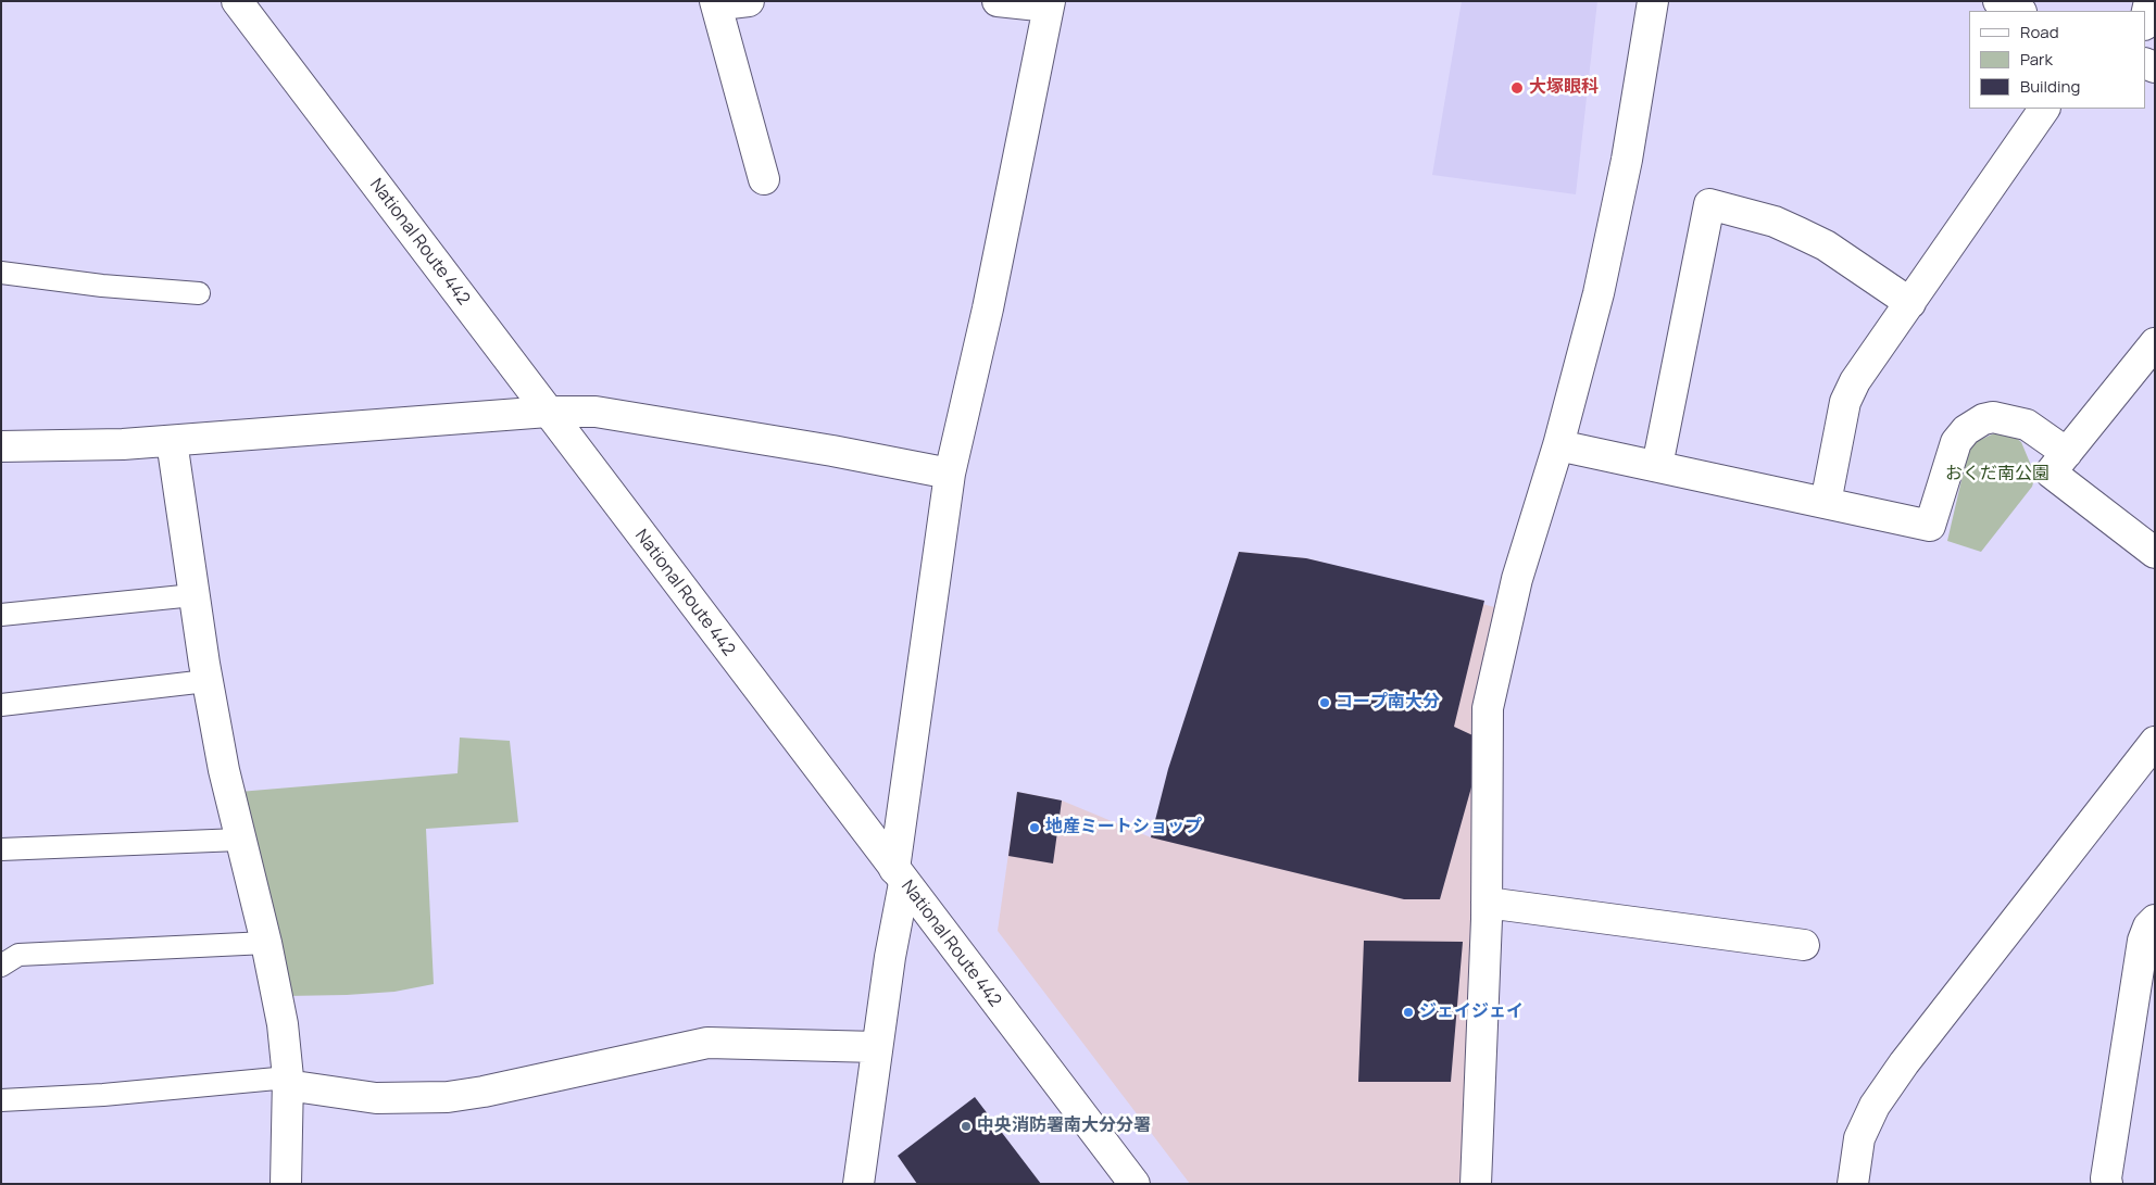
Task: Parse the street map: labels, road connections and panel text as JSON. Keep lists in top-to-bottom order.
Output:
{
  "streets": {
    "main road": ["National Route 442"]
  },
  "parks": ["おくだ南公園"],
  "places": [
    "大塚眼科",
    "コープ南大分",
    "地産ミートショップ",
    "ジェイジェイ",
    "中央消防署南大分分署"
  ],
  "legend": ["Road", "Park", "Building"]
}
